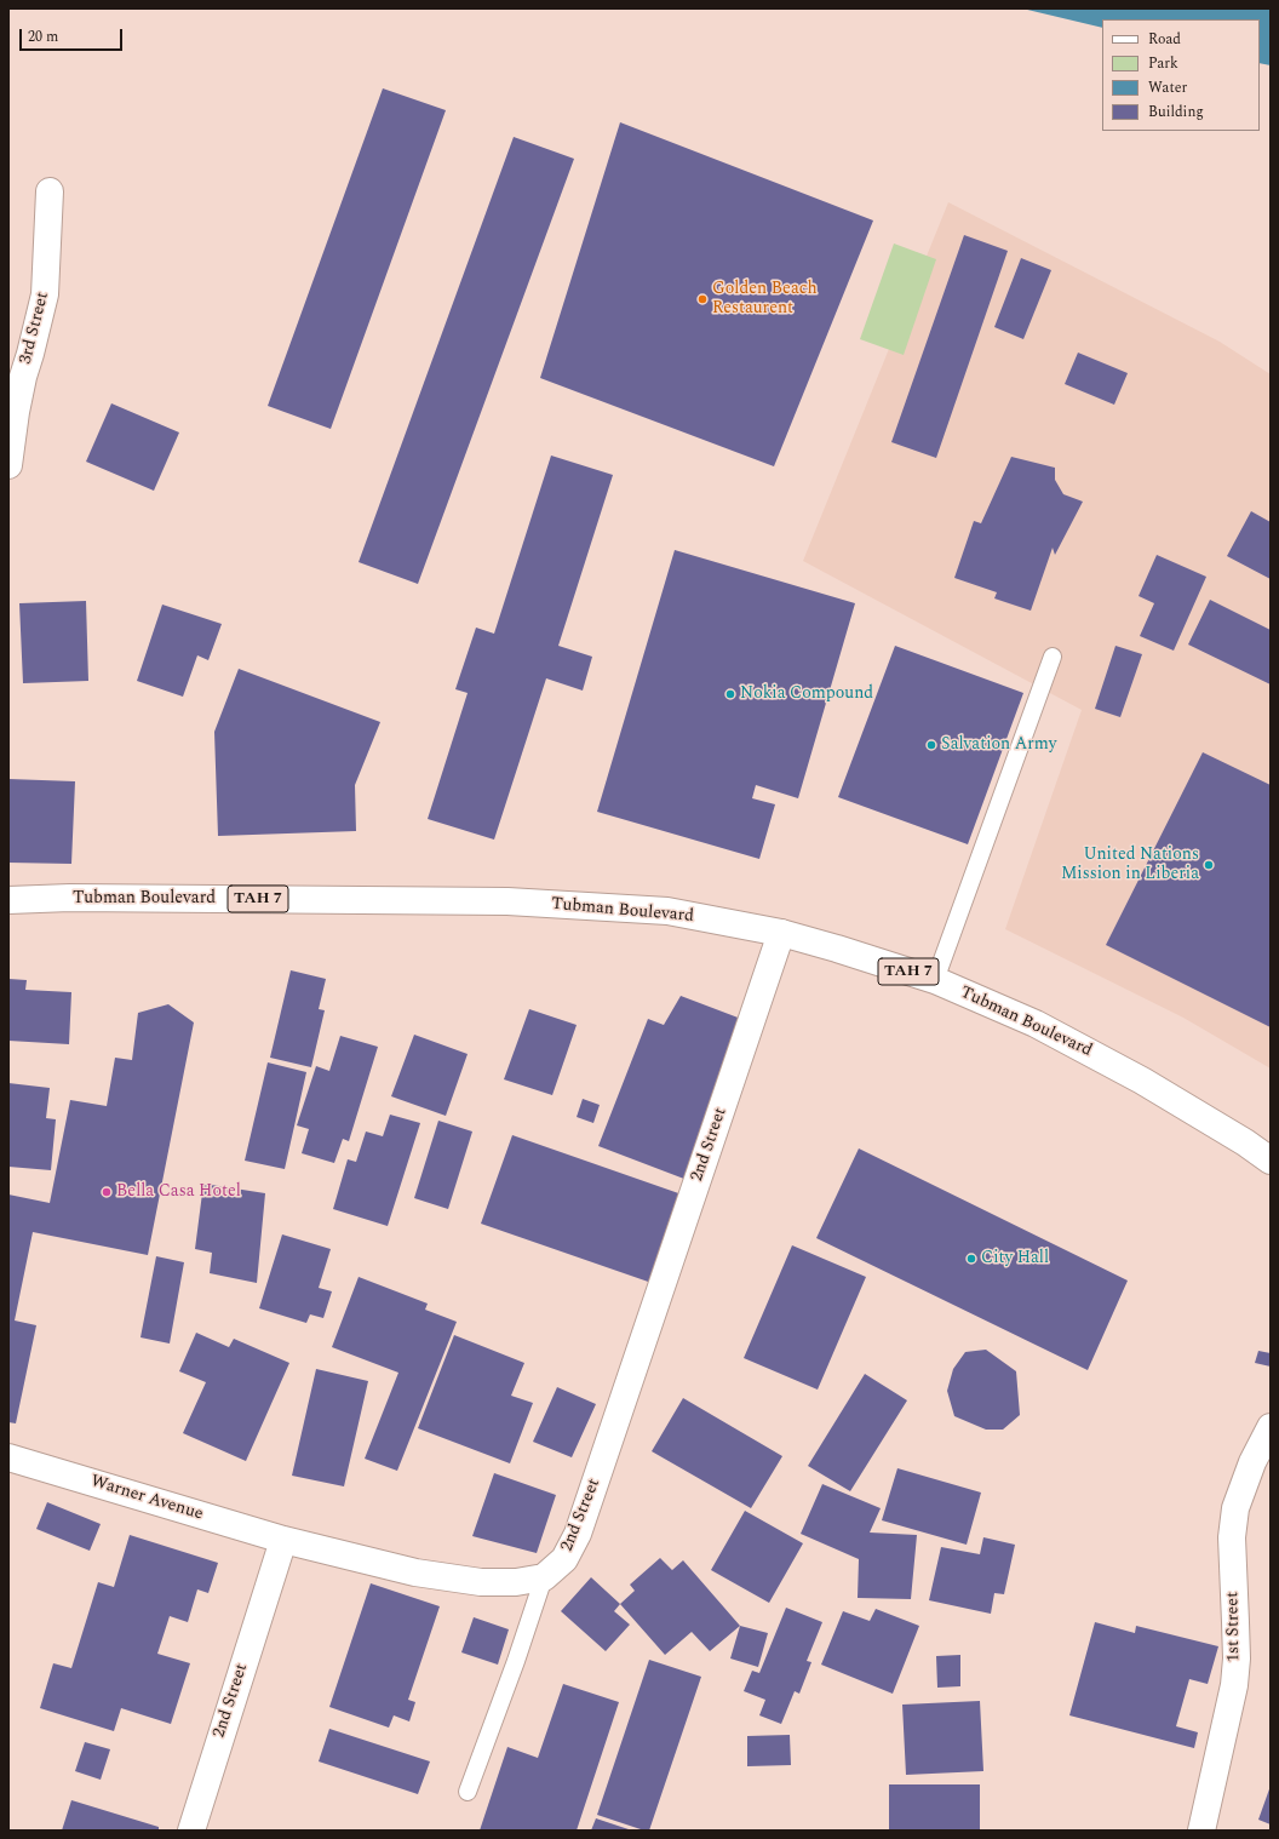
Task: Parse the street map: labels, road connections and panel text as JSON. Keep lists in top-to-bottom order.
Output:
{
  "streets": {
    "main road": [
      "3rd Street",
      "Tubman Boulevard",
      "TAH 7",
      "2nd Street",
      "Warner Avenue",
      "1st Street"
    ]
  },
  "crossings": [
    ["Tubman Boulevard", "2nd Street"],
    ["2nd Street", "Warner Avenue"]
  ],
  "places": [
    "Golden Beach Restaurent",
    "Nokia Compound",
    "Salvation Army",
    "United Nations Mission in Liberia",
    "Bella Casa Hotel",
    "City Hall"
  ],
  "legend": [
    "Road",
    "Park",
    "Water",
    "Building"
  ],
  "scale_bar": "20 m"
}
